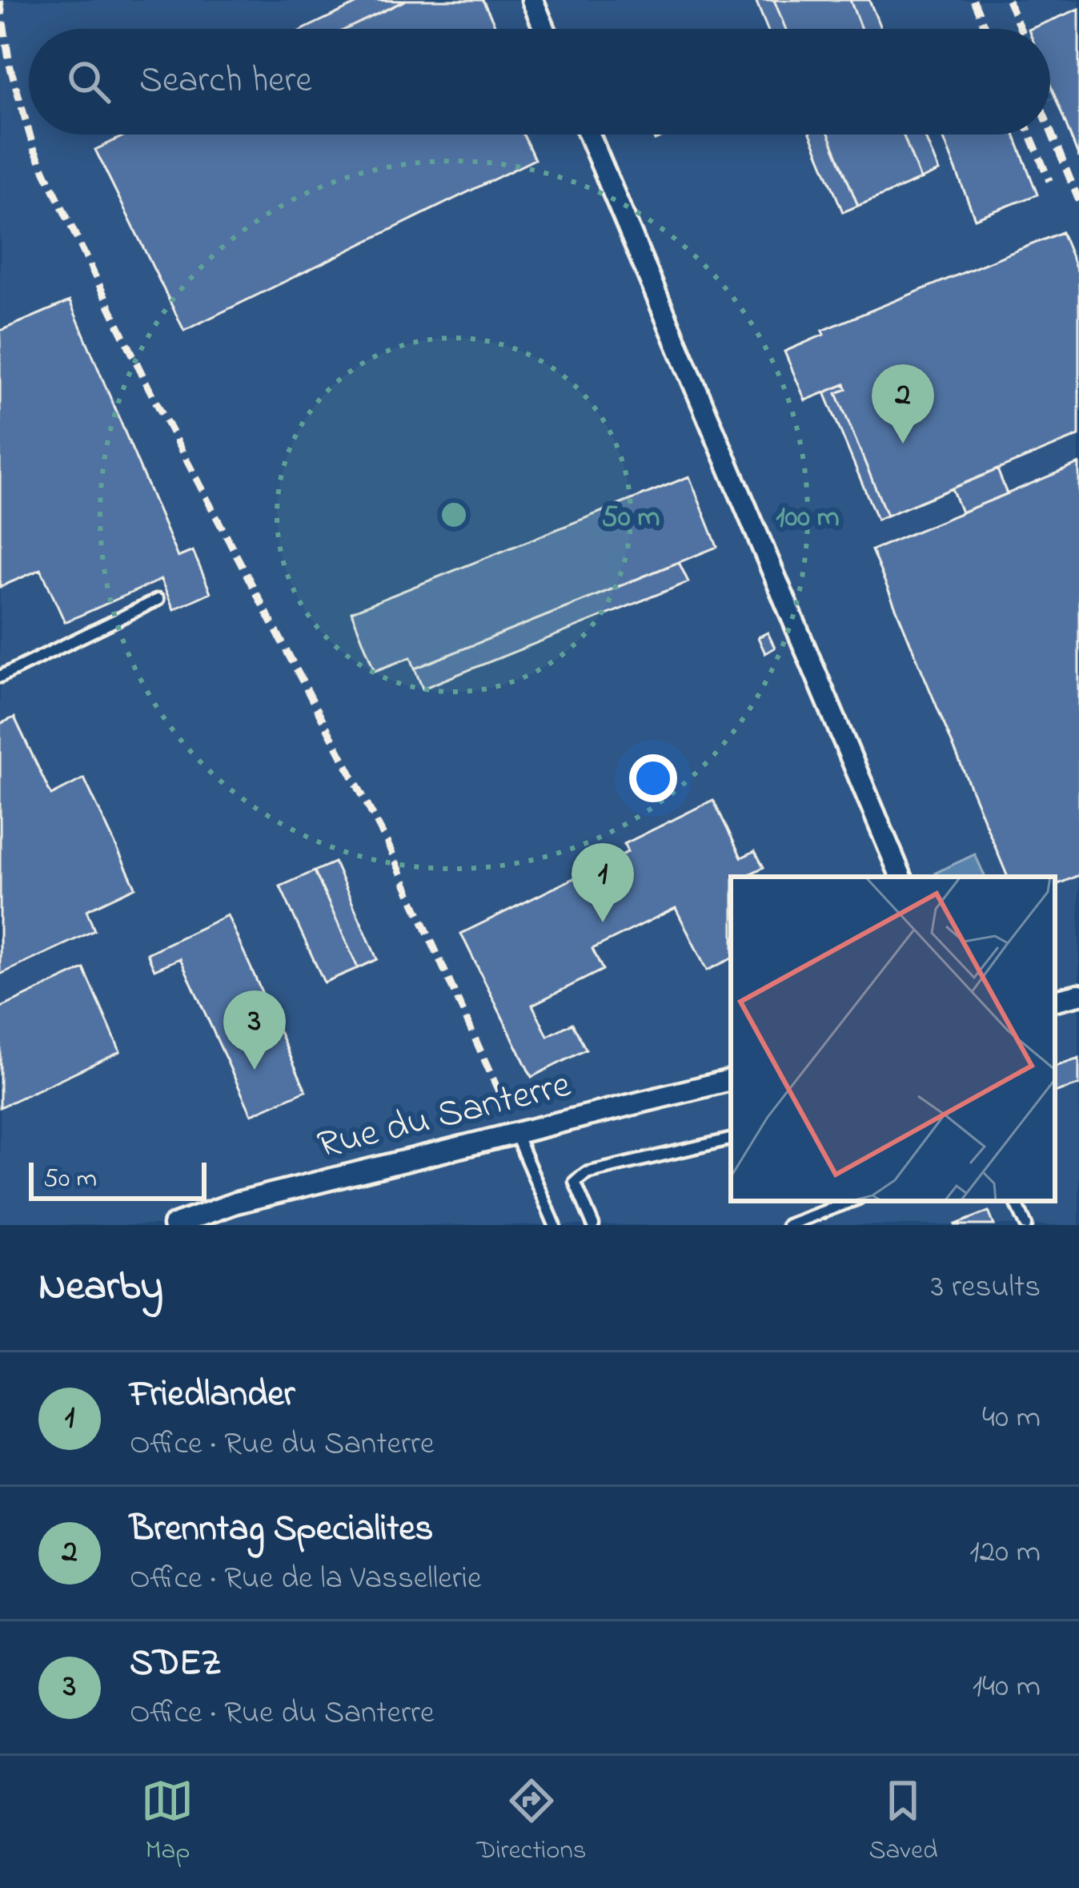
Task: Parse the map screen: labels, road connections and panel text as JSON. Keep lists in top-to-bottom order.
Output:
{
  "streets": {
    "street": ["Rue du Santerre"]
  },
  "scale_bar": "50 m",
  "page": {
    "search": "Search here",
    "pins": ["2", "1", "3"],
    "scale": "50 m",
    "heading": ["Nearby", "3 results"],
    "list": [
      {
        "mark": "1",
        "name": "Friedlander",
        "note": "Office · Rue du Santerre",
        "value": "40 m"
      },
      {
        "mark": "2",
        "name": "Brenntag Specialites",
        "note": "Office · Rue de la Vassellerie",
        "value": "120 m"
      },
      {
        "mark": "3",
        "name": "SDEZ",
        "note": "Office · Rue du Santerre",
        "value": "140 m"
      }
    ],
    "nav": ["Map", "Directions", "Saved"]
  },
  "rings": ["50 m", "100 m"]
}
